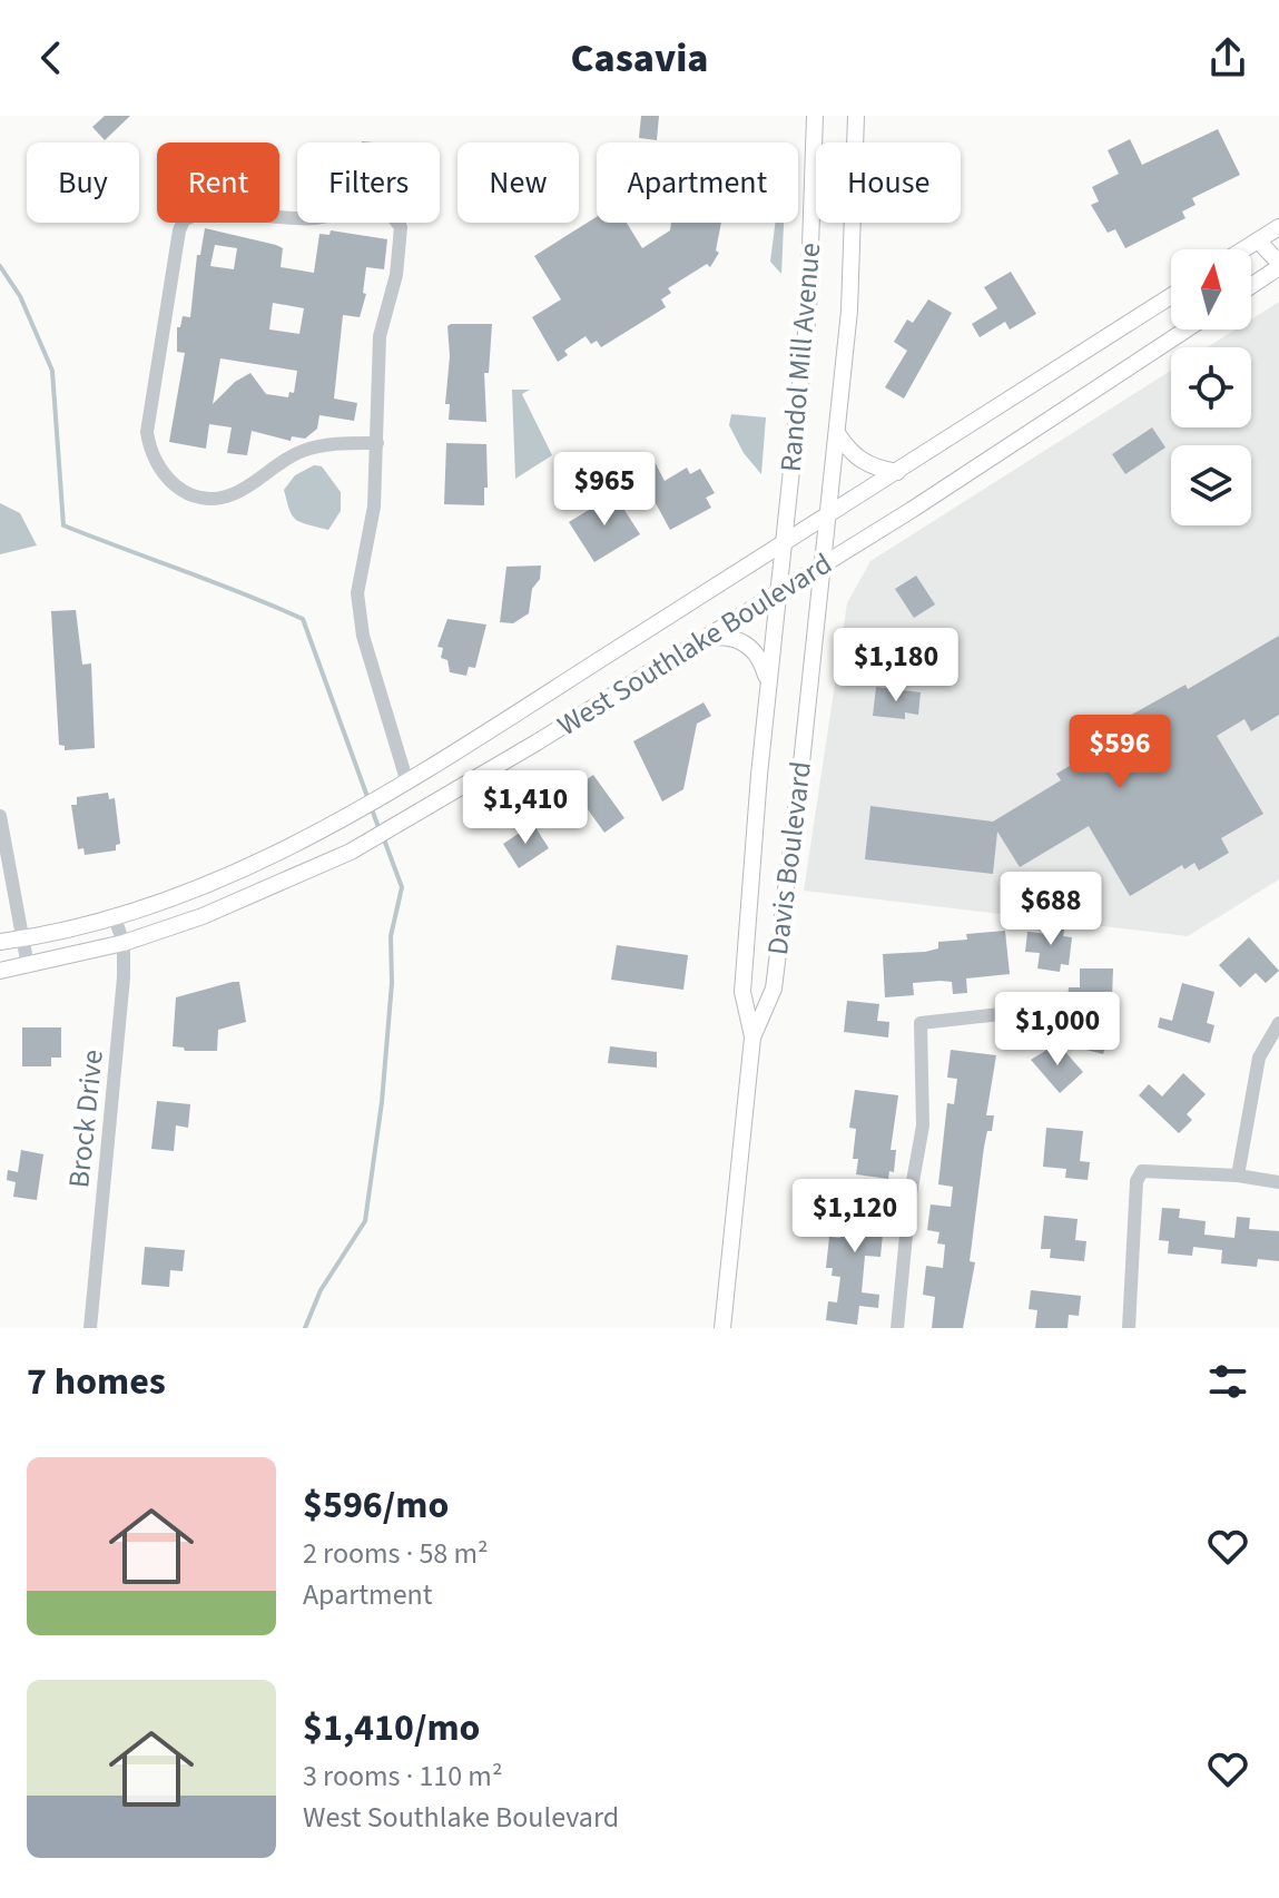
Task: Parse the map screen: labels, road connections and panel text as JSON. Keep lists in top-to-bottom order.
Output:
{
  "streets": {
    "main road": ["Randol Mill Avenue", "West Southlake Boulevard", "Davis Boulevard"],
    "street": ["Brock Drive"]
  },
  "crossings": [
    ["Randol Mill Avenue", "West Southlake Boulevard"],
    ["Randol Mill Avenue", "Davis Boulevard"],
    ["West Southlake Boulevard", "Davis Boulevard"],
    ["West Southlake Boulevard", "Brock Drive"]
  ],
  "north": "top",
  "page": {
    "header": "Casavia",
    "chip": [
      "Buy",
      "Rent",
      "Filters",
      "New",
      "Apartment",
      "House"
    ],
    "price": [
      "$965",
      "$1,180",
      "$596",
      "$1,410",
      "$688",
      "$1,000",
      "$1,120"
    ],
    "heading": "7 homes",
    "list": [
      {
        "name": "$596/mo",
        "note": "2 rooms · 58 m² · Apartment"
      },
      {
        "name": "$1,410/mo",
        "note": "3 rooms · 110 m² · West Southlake Boulevard"
      }
    ]
  }
}
